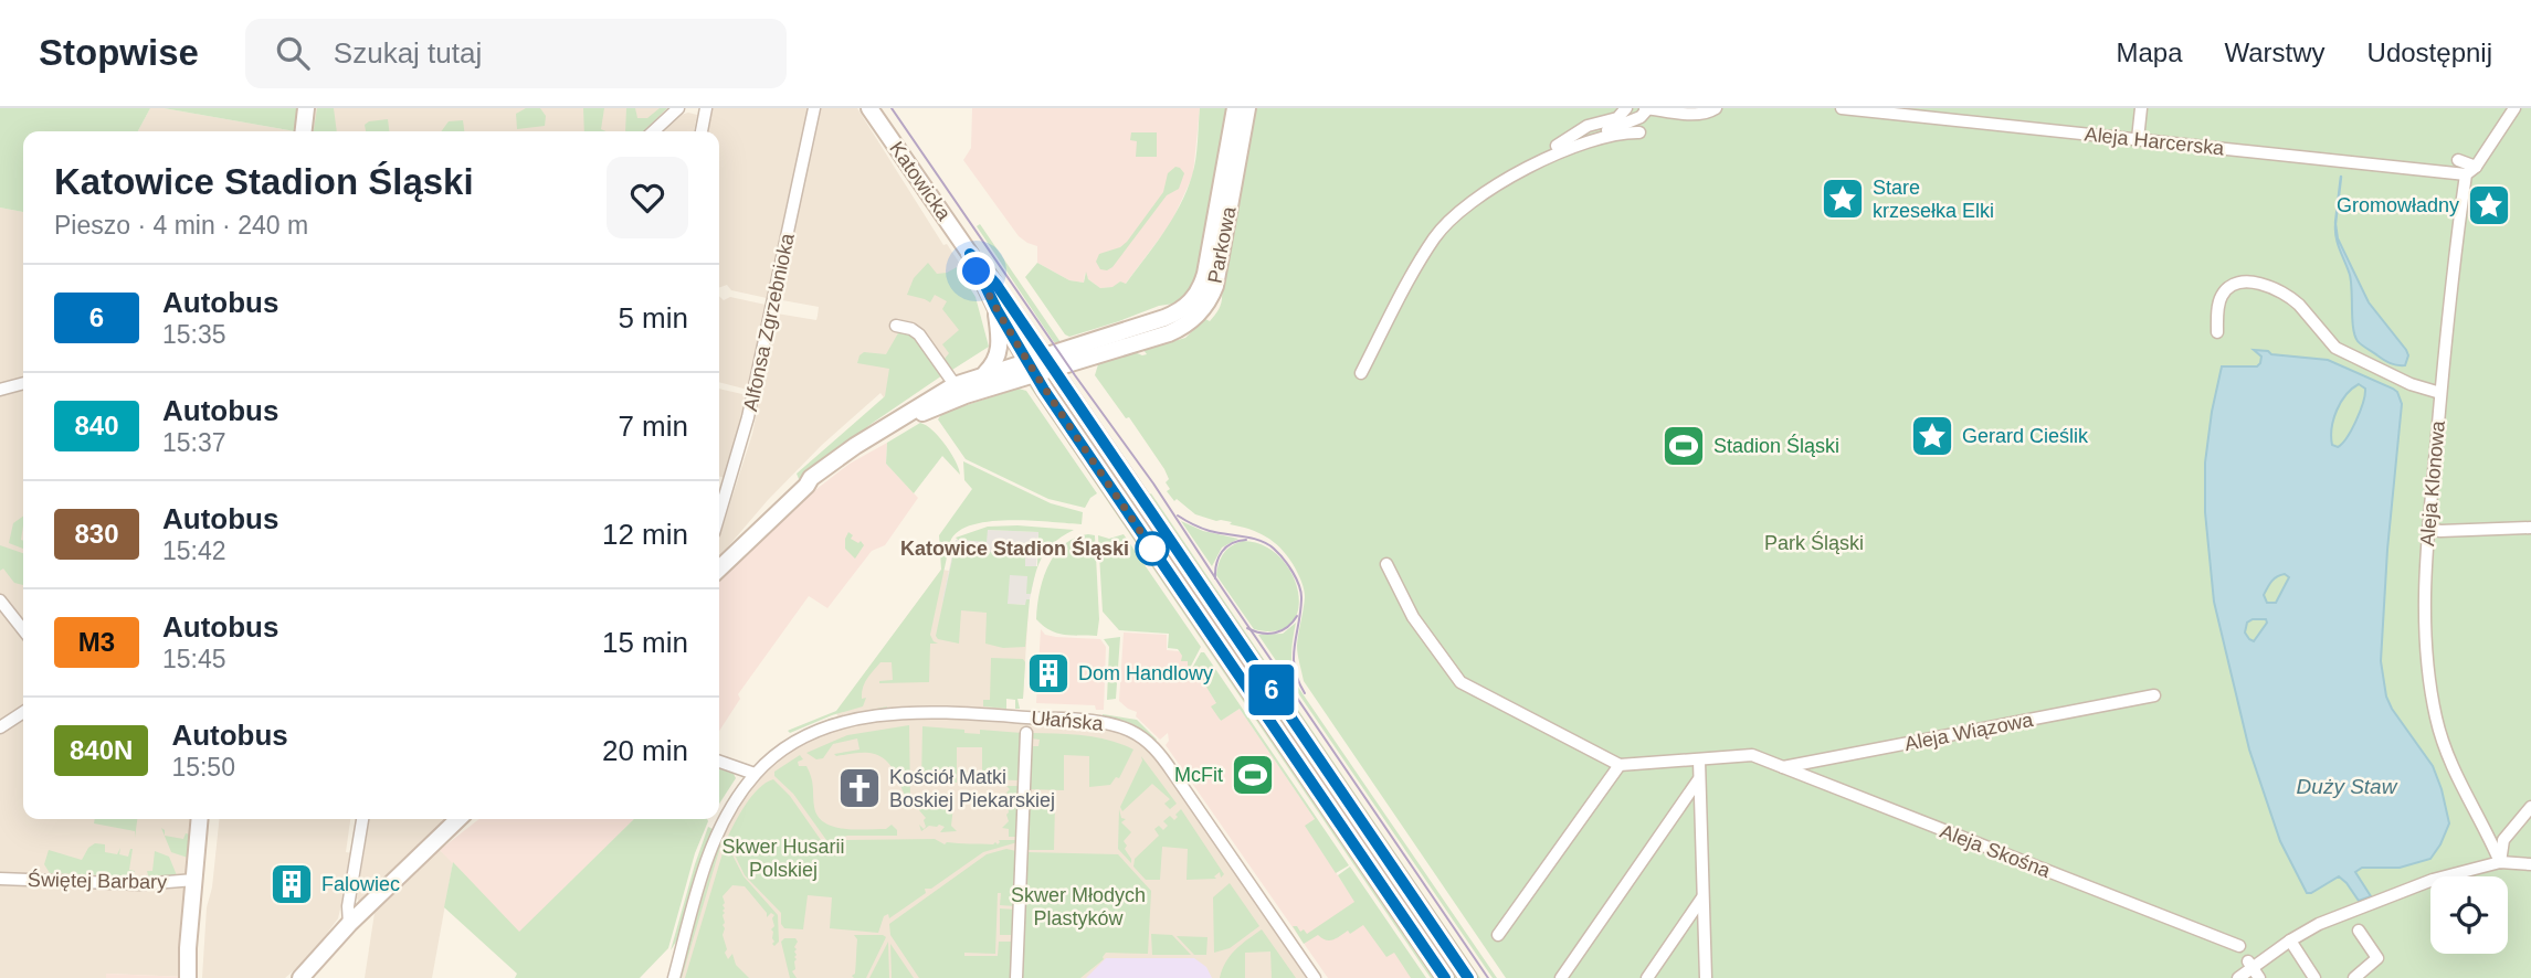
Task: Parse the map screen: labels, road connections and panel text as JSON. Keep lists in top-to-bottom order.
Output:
{
  "streets": {
    "main road": ["Katowicka", "Parkowa"],
    "street": [
      "Aleja Harcerska",
      "Alfonsa Zgrzebnioka",
      "Aleja Klonowa",
      "Ułańska",
      "Aleja Wiązowa",
      "Aleja Skośna",
      "Świętej Barbary"
    ]
  },
  "crossings": [
    ["Aleja Harcerska", "Aleja Klonowa"],
    ["Katowicka", "Parkowa"],
    ["Aleja Wiązowa", "Aleja Skośna"]
  ],
  "water": ["Duży Staw"],
  "parks": ["Park Śląski", "Skwer Husarii Polskiej", "Skwer Młodych Plastyków"],
  "places": {
    "place": ["Stare krzesełka Elki", "Gromowładny", "Gerard Cieślik"],
    "sports": ["Stadion Śląski", "McFit"],
    "other": ["Katowice Stadion Śląski"],
    "building": ["Dom Handlowy", "Falowiec"],
    "church": ["Kościół Matki Boskiej Piekarskiej"]
  },
  "lines": ["bus line 6"],
  "page": {
    "header": "Stopwise",
    "search": "Szukaj tutaj",
    "nav": ["Mapa", "Warstwy", "Udostępnij"],
    "on_map": "6",
    "heading": ["Katowice Stadion Śląski", "Pieszo · 4 min · 240 m"],
    "list": [
      {
        "mark": "6",
        "name": "Autobus",
        "note": "15:35",
        "value": "5 min"
      },
      {
        "mark": "840",
        "name": "Autobus",
        "note": "15:37",
        "value": "7 min"
      },
      {
        "mark": "830",
        "name": "Autobus",
        "note": "15:42",
        "value": "12 min"
      },
      {
        "mark": "M3",
        "name": "Autobus",
        "note": "15:45",
        "value": "15 min"
      },
      {
        "mark": "840N",
        "name": "Autobus",
        "note": "15:50",
        "value": "20 min"
      }
    ]
  }
}
